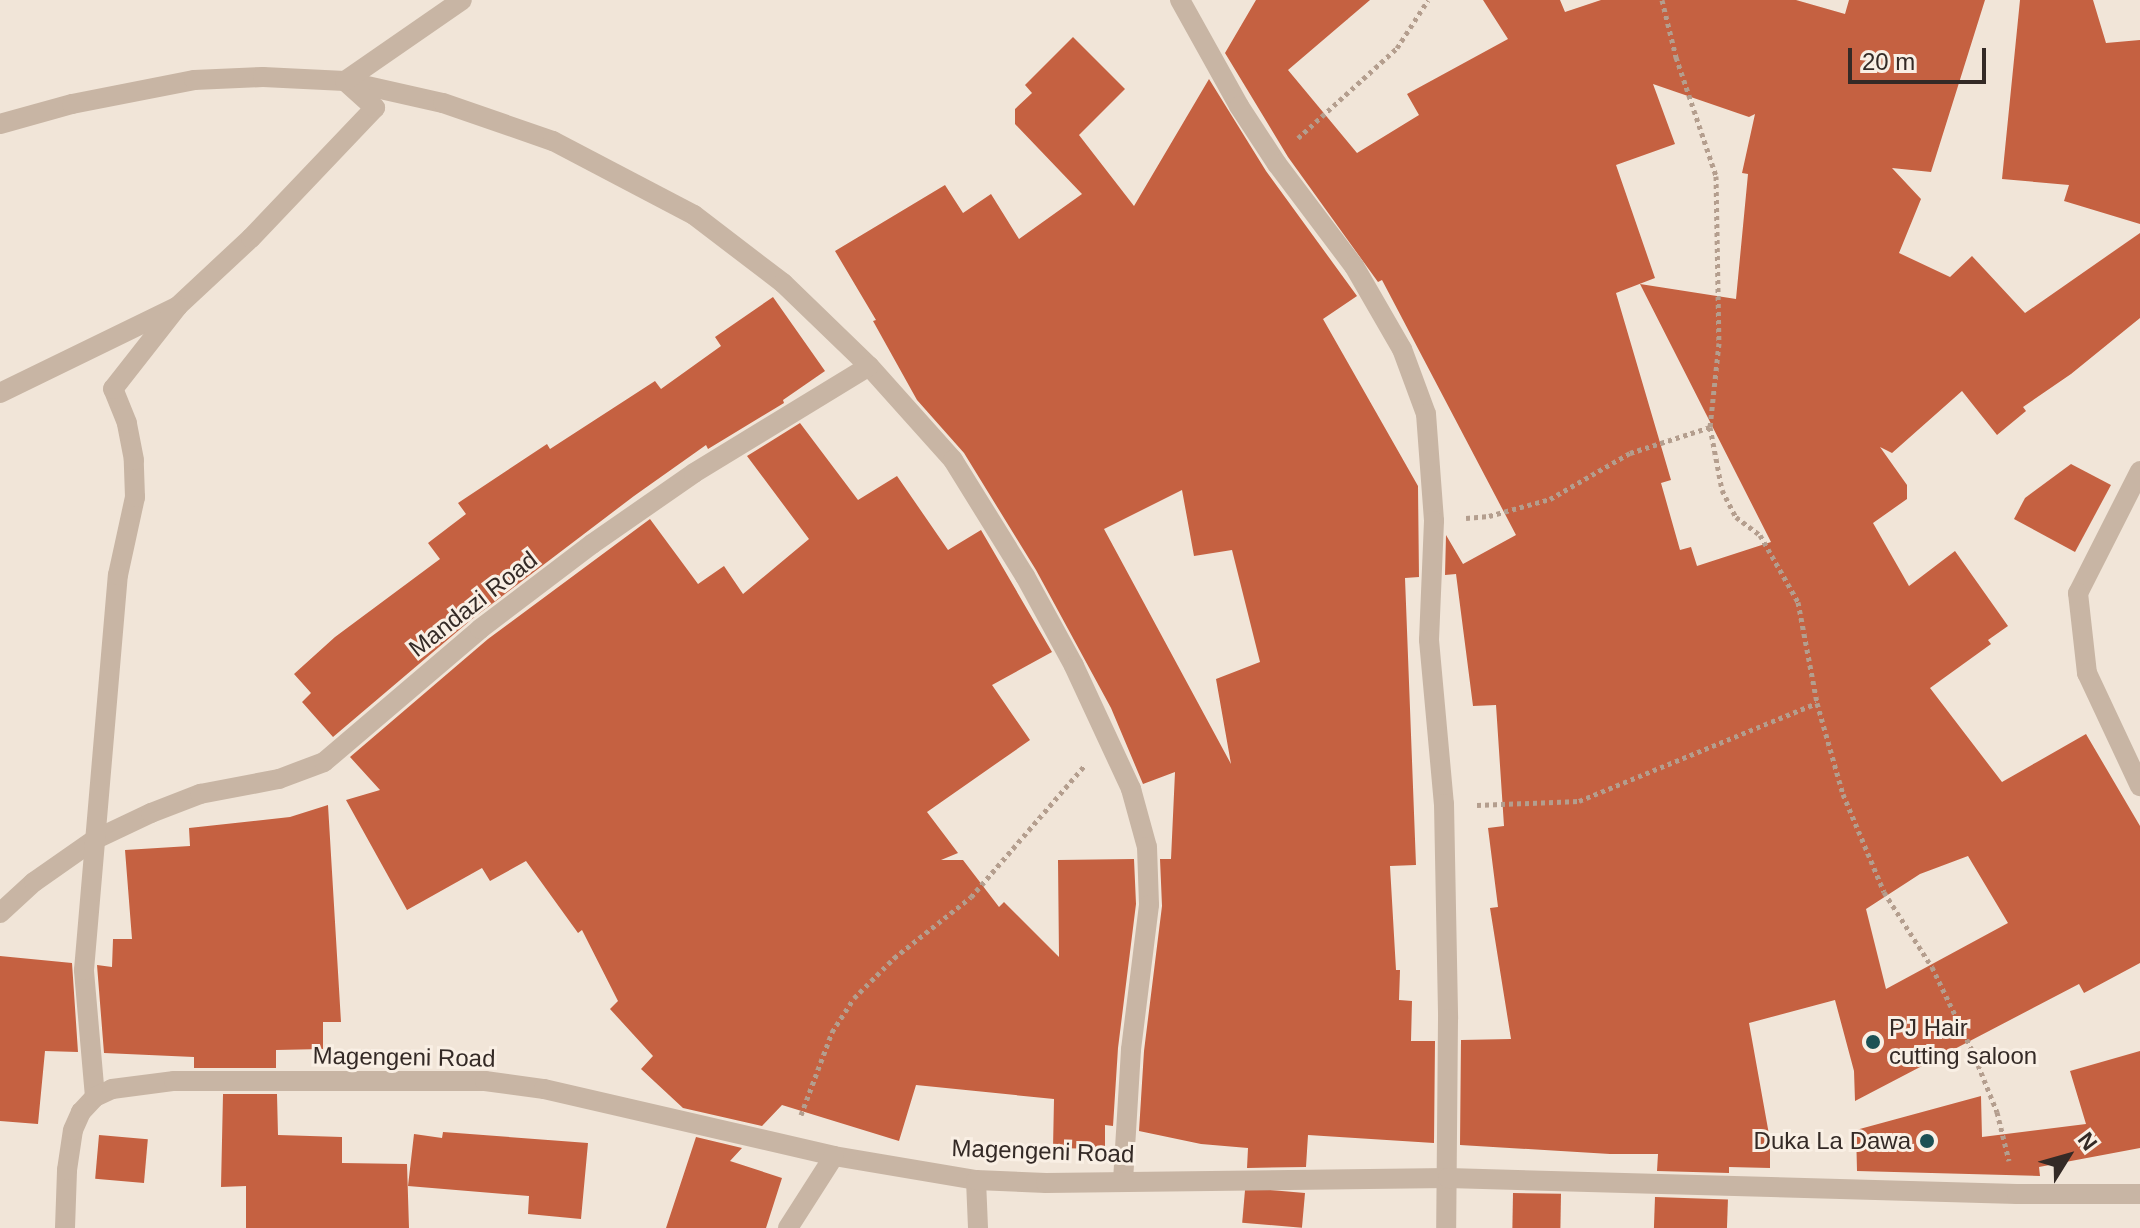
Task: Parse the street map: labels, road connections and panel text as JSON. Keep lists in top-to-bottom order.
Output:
{
  "streets": {
    "street": ["Mandazi Road", "Magengeni Road"]
  },
  "places": ["PJ Hair cutting saloon", "Duka La Dawa"],
  "scale_bar": "20 m",
  "north": "top right"
}
